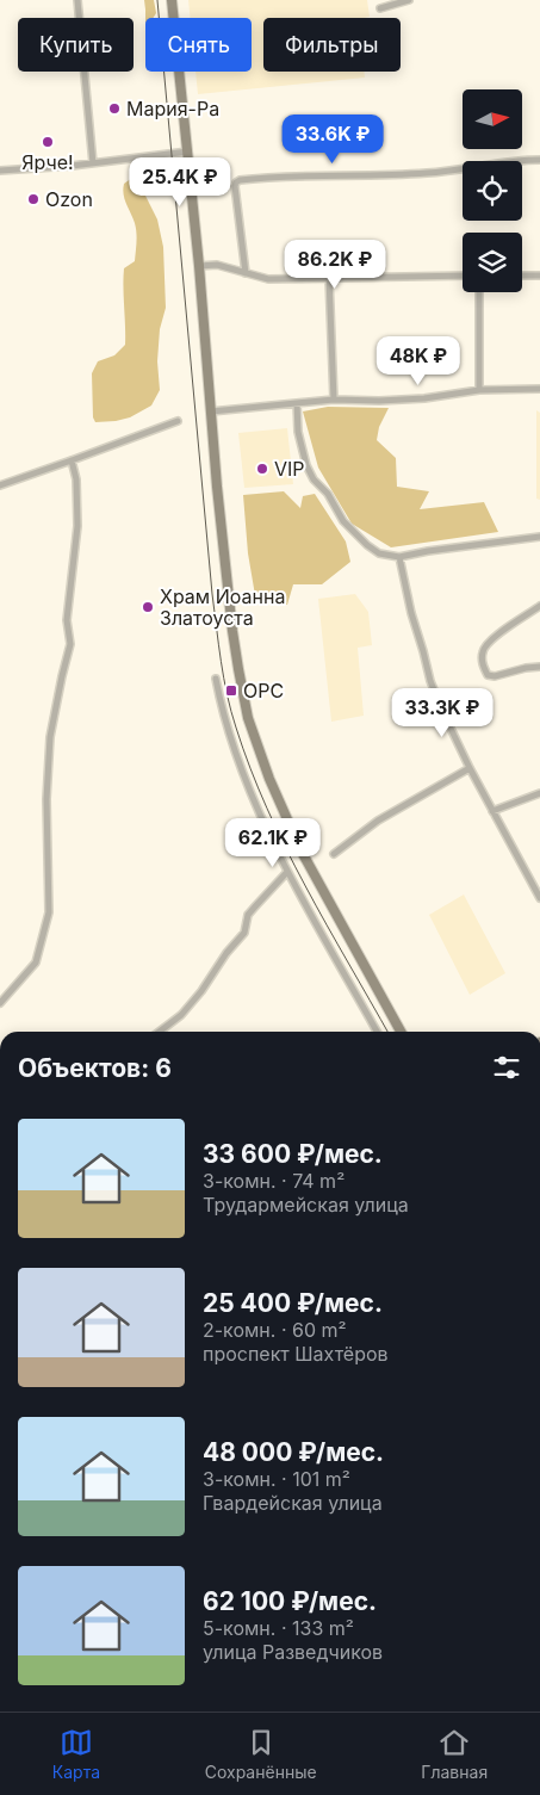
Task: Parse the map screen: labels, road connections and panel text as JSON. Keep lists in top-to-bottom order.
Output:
{
  "places": {
    "other": [
      "Мария-Ра",
      "Ярче!",
      "Ozon",
      "VIP",
      "Храм Иоанна Златоуста"
    ],
    "transit": ["ОРС"]
  },
  "north": "right",
  "page": {
    "chip": ["Купить", "Снять", "Фильтры"],
    "price": [
      "33.6K ₽",
      "25.4K ₽",
      "86.2K ₽",
      "48K ₽",
      "33.3K ₽",
      "62.1K ₽"
    ],
    "heading": "Объектов: 6",
    "list": [
      {
        "name": "33 600 ₽/мес.",
        "note": "3-комн. · 74 m² · Трудармейская улица"
      },
      {
        "name": "25 400 ₽/мес.",
        "note": "2-комн. · 60 m² · проспект Шахтёров"
      },
      {
        "name": "48 000 ₽/мес.",
        "note": "3-комн. · 101 m² · Гвардейская улица"
      },
      {
        "name": "62 100 ₽/мес.",
        "note": "5-комн. · 133 m² · улица Разведчиков"
      }
    ],
    "tabs": ["Карта", "Сохранённые", "Главная"]
  }
}
